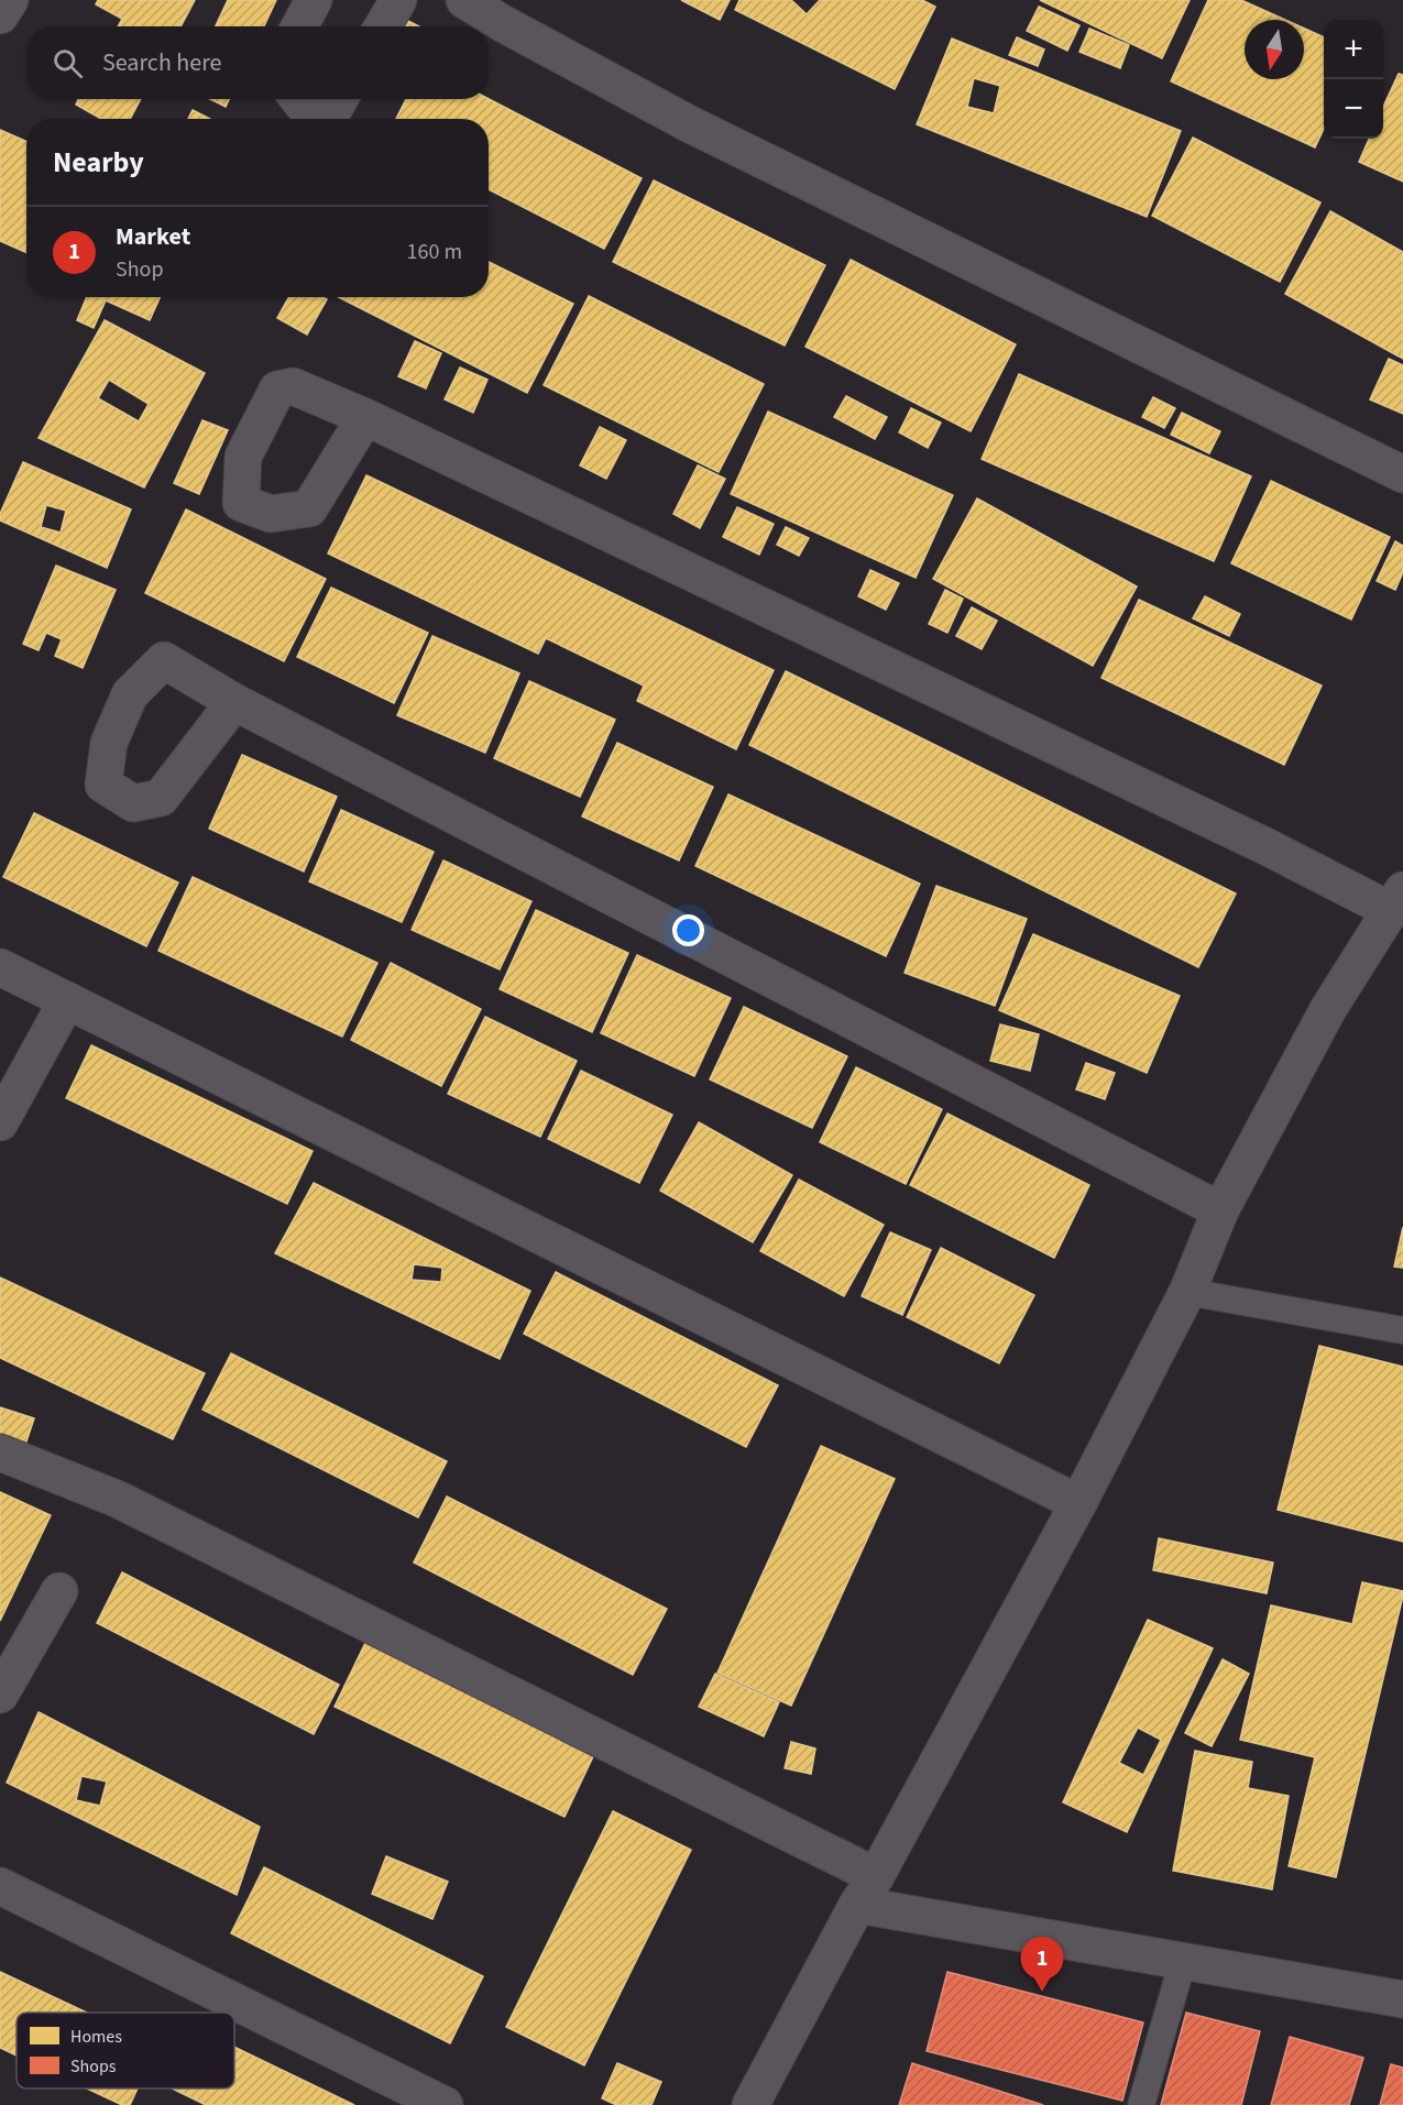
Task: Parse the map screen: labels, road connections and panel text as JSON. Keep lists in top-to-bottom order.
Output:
{
  "legend": ["Homes", "Shops"],
  "north": "bottom",
  "page": {
    "map_buttons": ["+", "−"],
    "search": "Search here",
    "heading": "Nearby",
    "list": [
      {
        "mark": "1",
        "name": "Market",
        "note": "Shop",
        "value": "160 m"
      }
    ],
    "pins": "1"
  }
}
